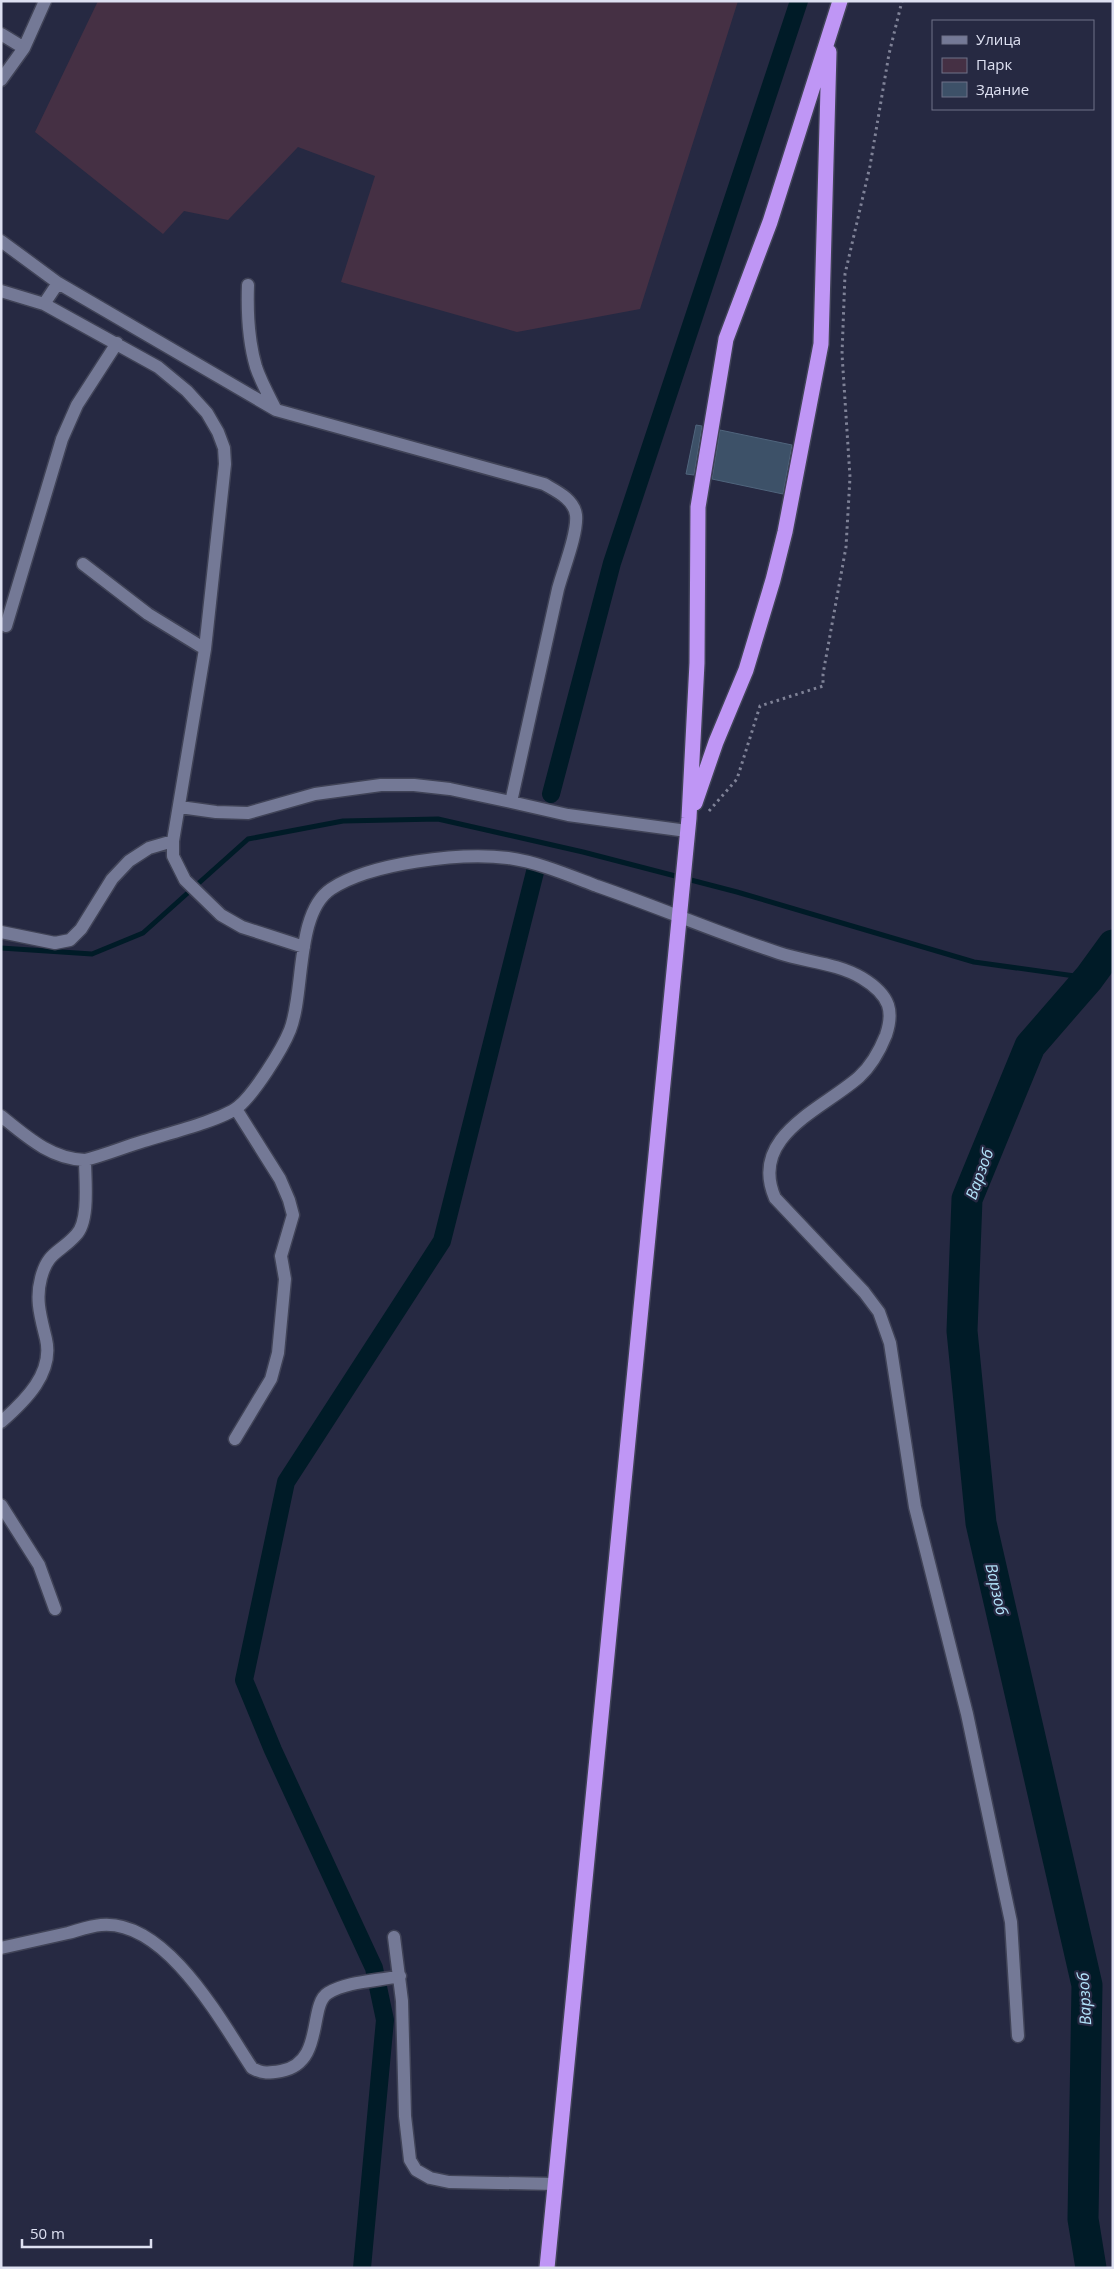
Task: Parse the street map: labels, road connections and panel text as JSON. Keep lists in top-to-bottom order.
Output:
{
  "water": ["Варзоб"],
  "legend": ["Улица", "Парк", "Здание"],
  "scale_bar": "50 m"
}
